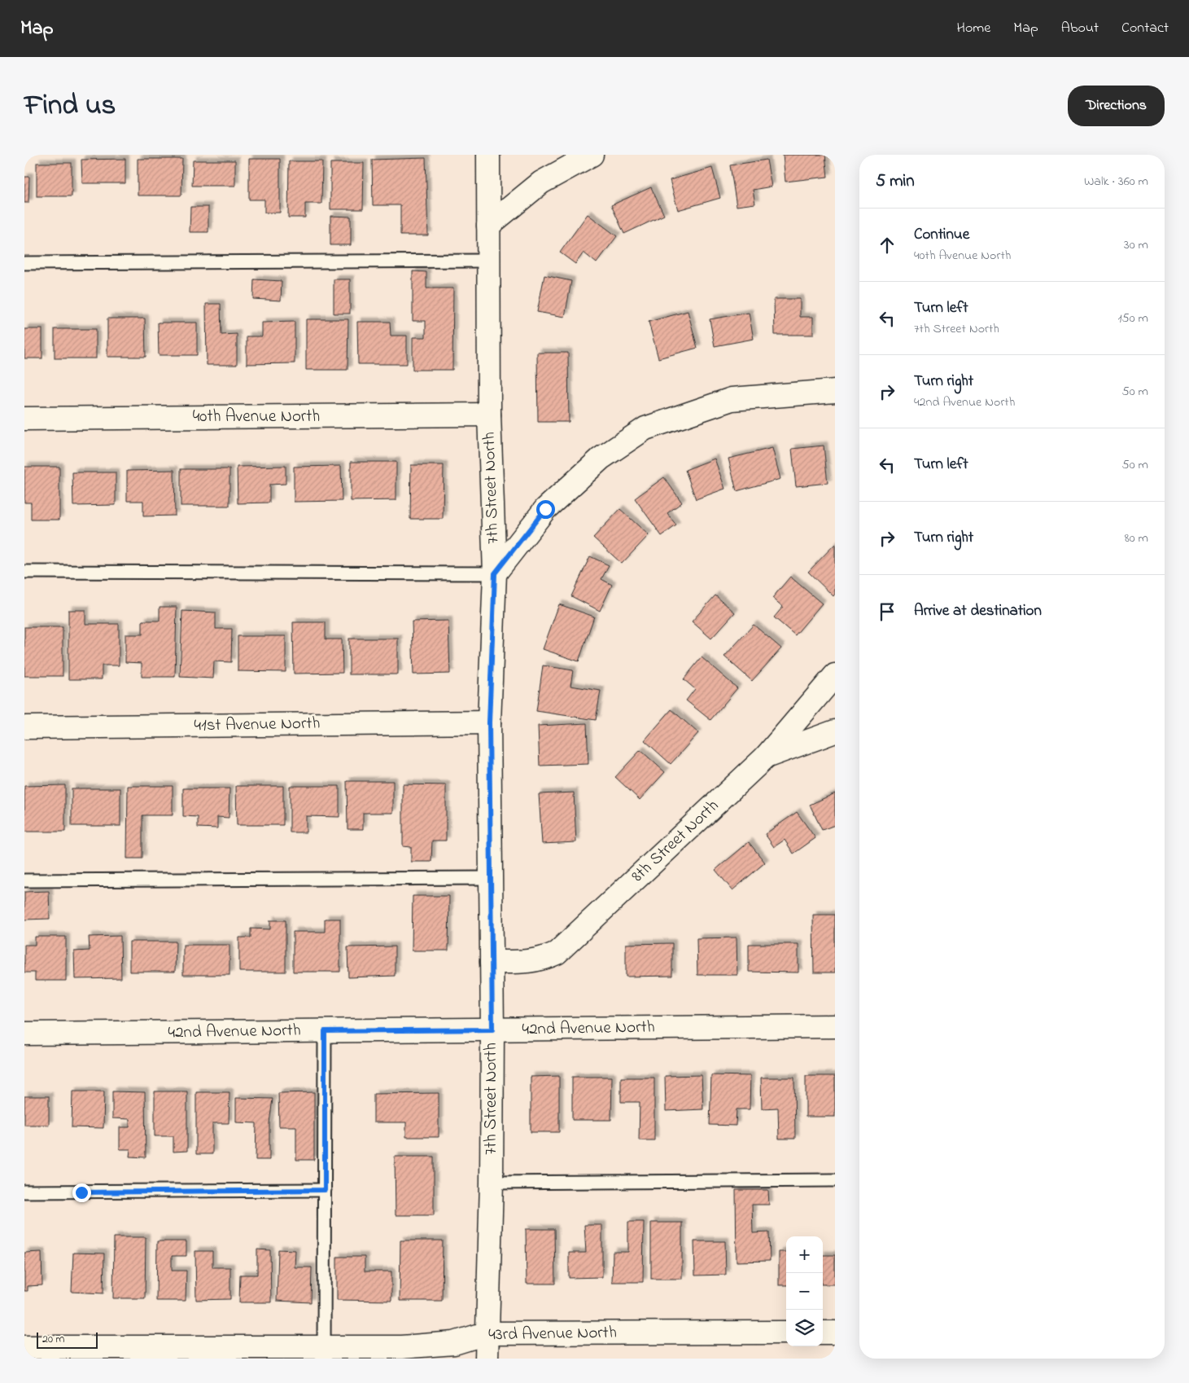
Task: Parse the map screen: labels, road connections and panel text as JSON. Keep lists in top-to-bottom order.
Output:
{
  "streets": {
    "street": [
      "40th Avenue North",
      "7th Street North",
      "41st Avenue North",
      "8th Street North",
      "42nd Avenue North",
      "43rd Avenue North"
    ]
  },
  "crossings": [
    ["40th Avenue North", "7th Street North"],
    ["7th Street North", "41st Avenue North"],
    ["7th Street North", "8th Street North"],
    ["7th Street North", "42nd Avenue North"],
    ["7th Street North", "43rd Avenue North"]
  ],
  "scale_bar": "20 m",
  "page": {
    "header": "Map",
    "nav": [
      "Home",
      "Map",
      "About",
      "Contact"
    ],
    "title": "Find us",
    "buttons": "Directions",
    "heading": ["5 min", "Walk · 360 m"],
    "list": [
      ["Continue", "40th Avenue North", "30 m"],
      ["Turn left", "7th Street North", "150 m"],
      ["Turn right", "42nd Avenue North", "50 m"],
      ["Turn left", "50 m"],
      ["Turn right", "80 m"],
      "Arrive at destination"
    ],
    "map_buttons": ["+", "−"],
    "scale": "20 m"
  }
}
